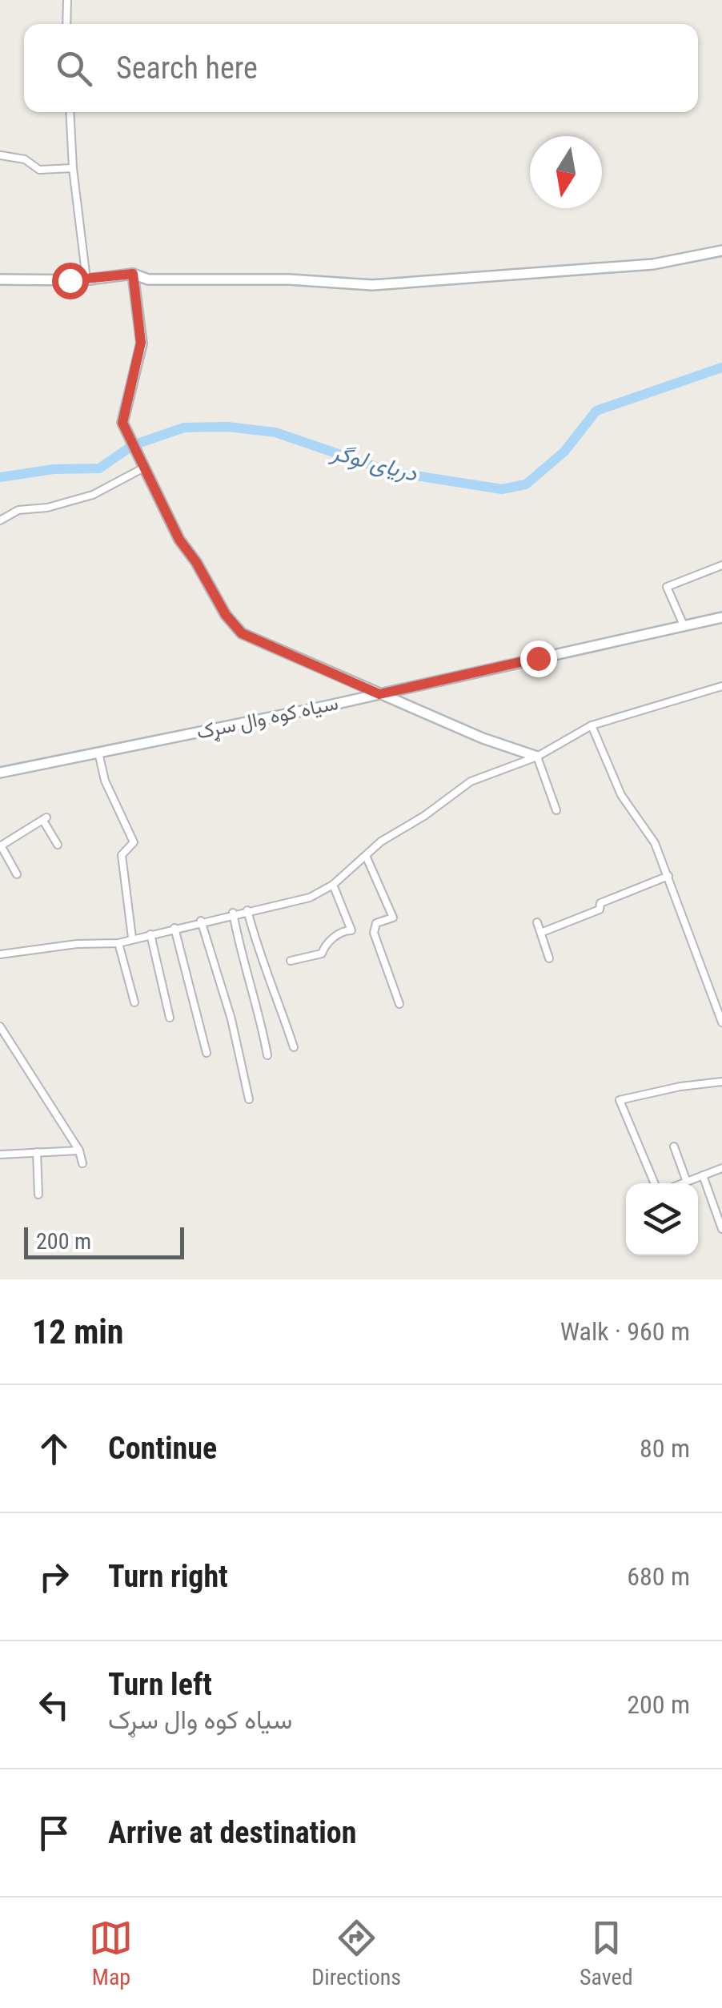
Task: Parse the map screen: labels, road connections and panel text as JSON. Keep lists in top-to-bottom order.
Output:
{
  "streets": {
    "street": ["سیاه کوه وال سړک"]
  },
  "water": ["دریای لوگر"],
  "scale_bar": "200 m",
  "north": "bottom",
  "page": {
    "search": "Search here",
    "scale": "200 m",
    "heading": ["12 min", "Walk · 960 m"],
    "list": [
      ["Continue", "80 m"],
      ["Turn right", "680 m"],
      ["Turn left", "سیاه کوه وال سړک", "200 m"],
      "Arrive at destination"
    ],
    "nav": ["Map", "Directions", "Saved"]
  }
}
